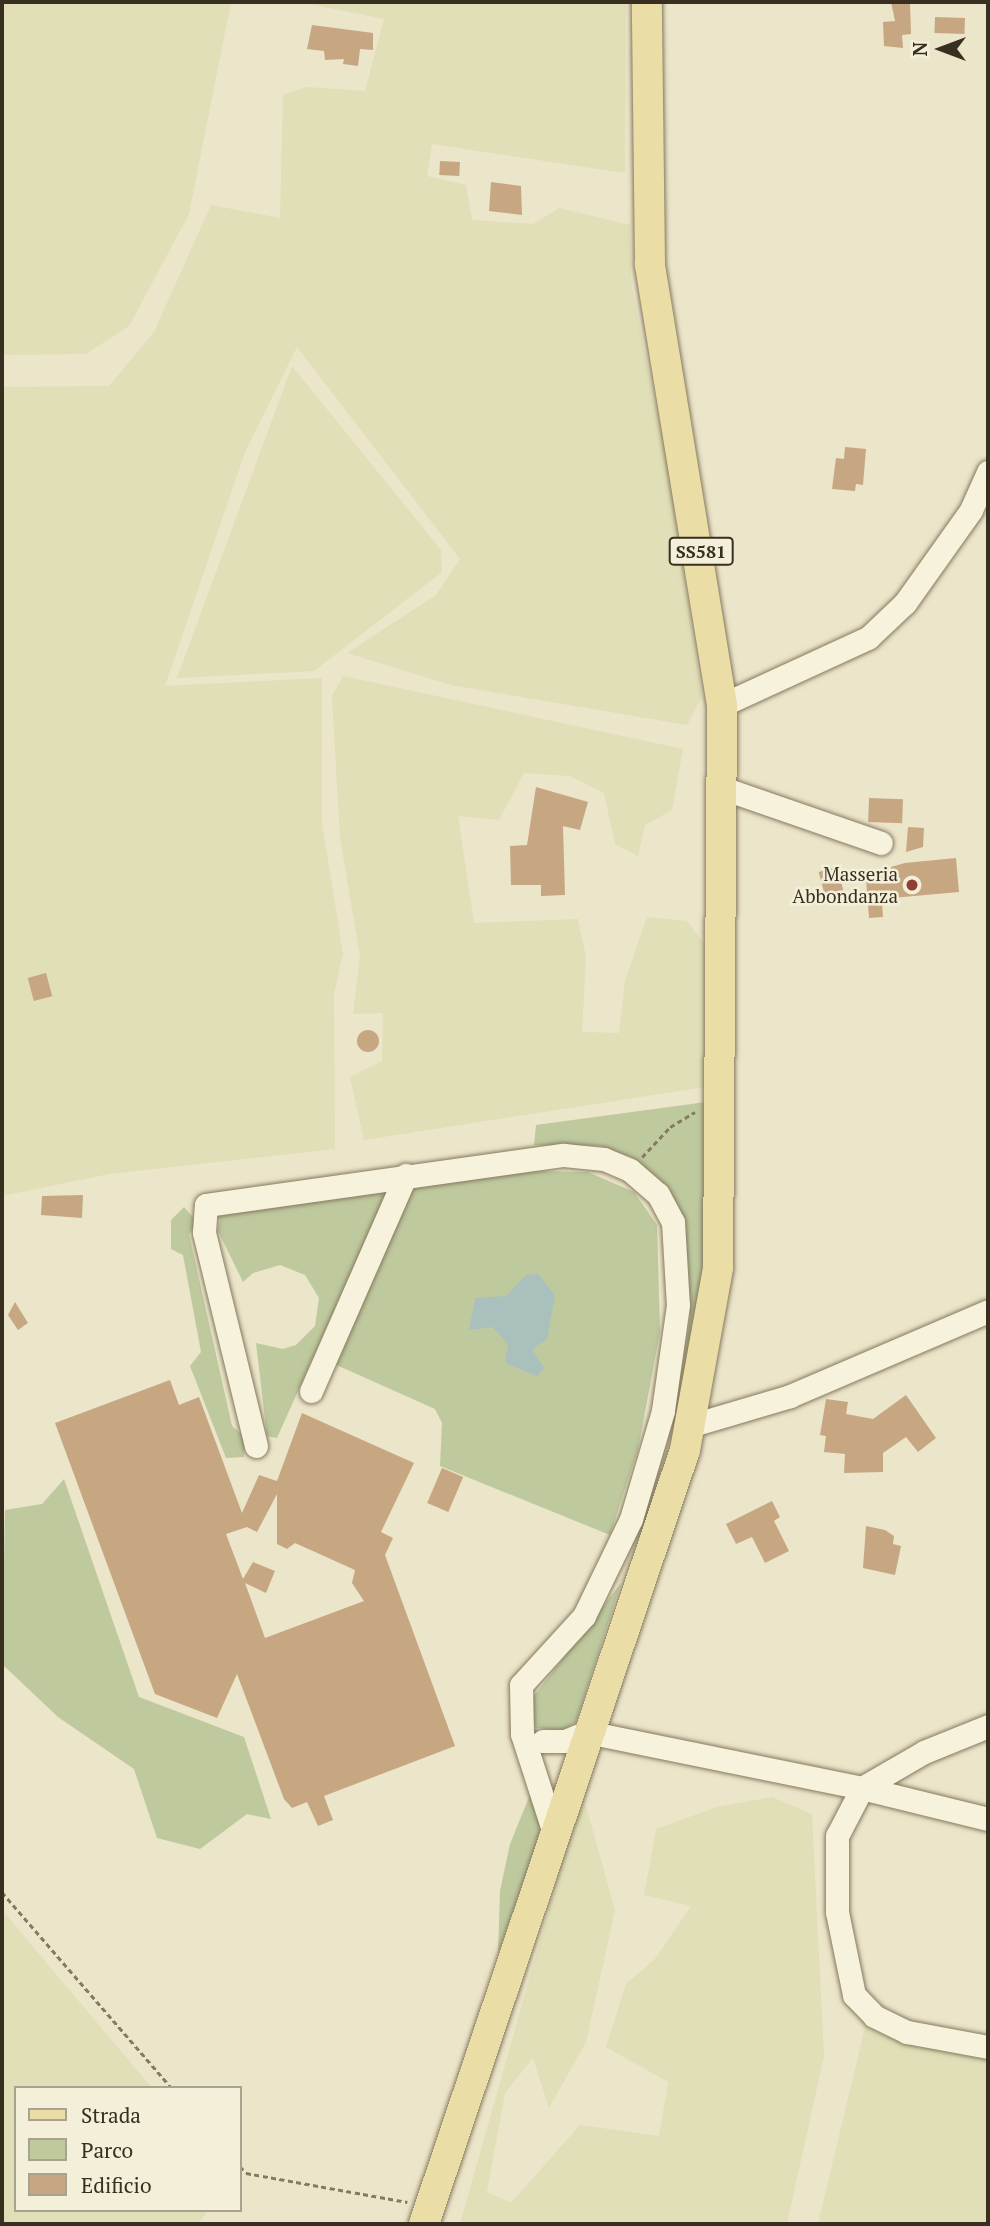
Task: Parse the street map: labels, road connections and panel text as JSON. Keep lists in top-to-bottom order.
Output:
{
  "streets": {
    "main road": ["SS581"]
  },
  "places": ["Masseria Abbondanza"],
  "legend": ["Strada", "Parco", "Edificio"],
  "north": "left"
}
